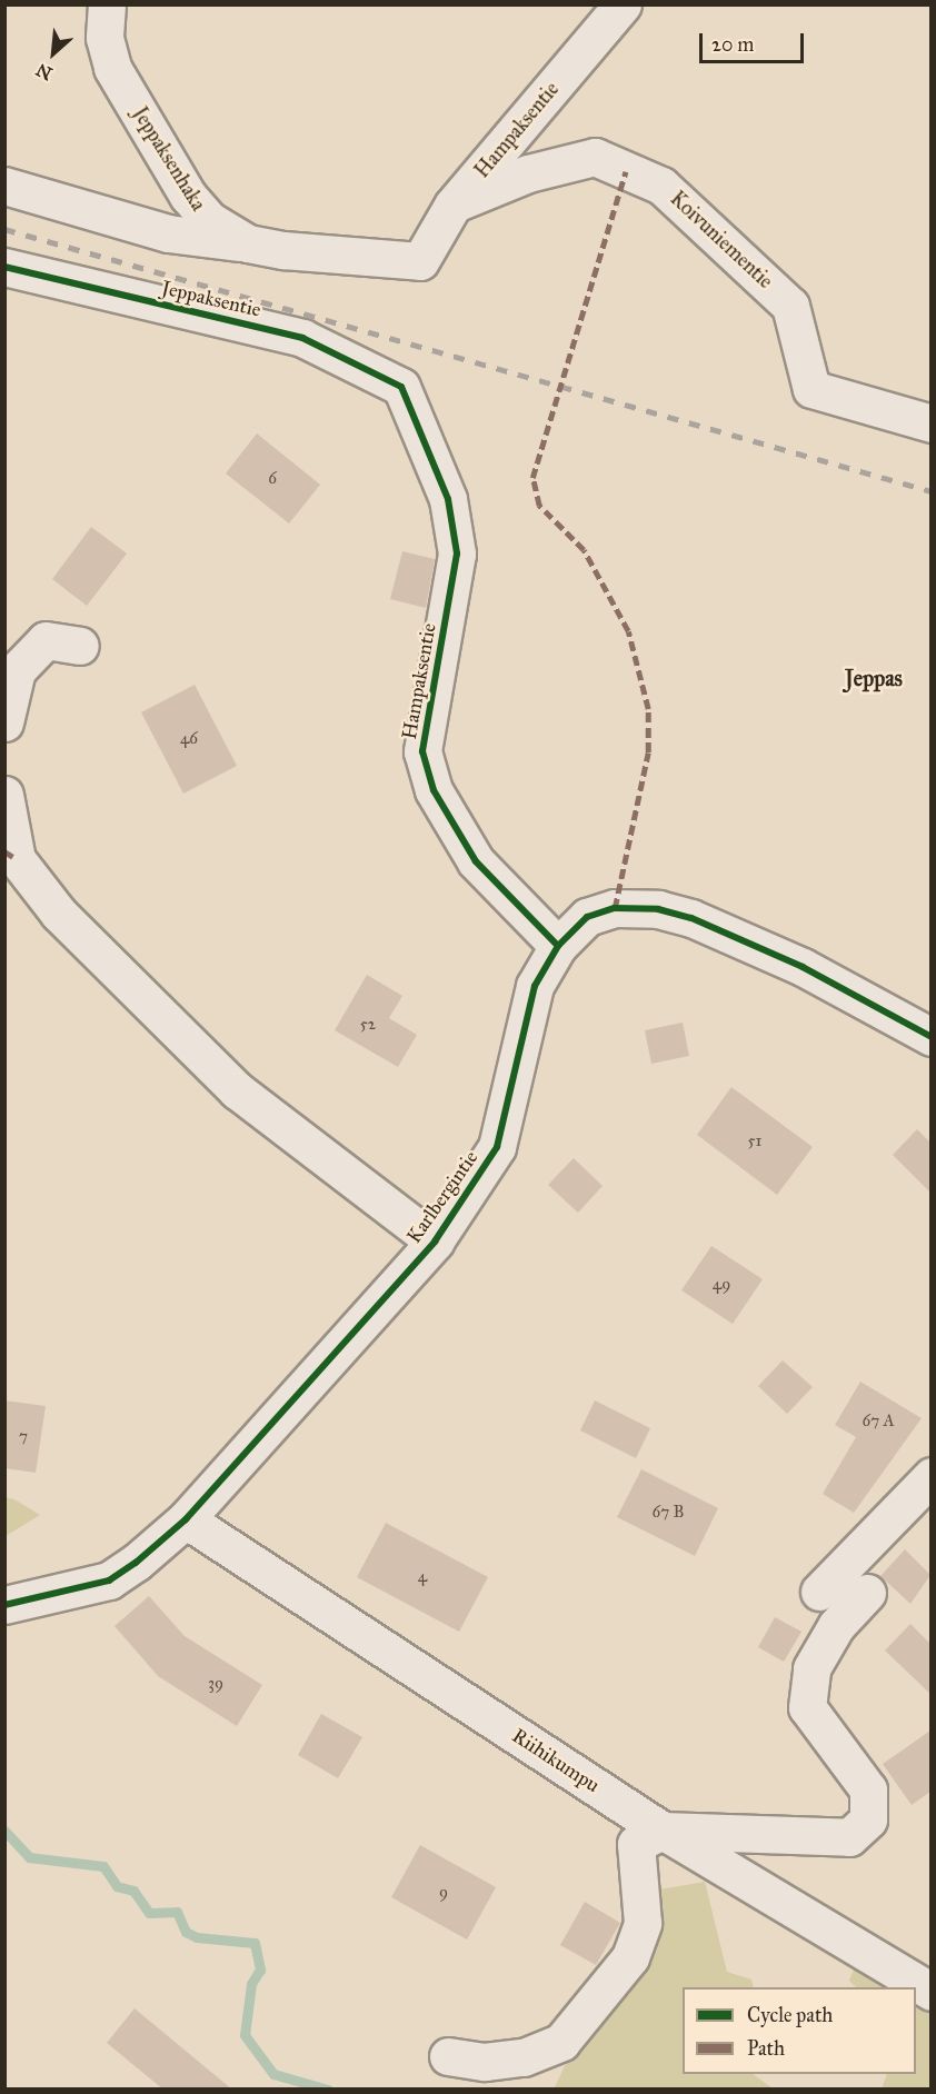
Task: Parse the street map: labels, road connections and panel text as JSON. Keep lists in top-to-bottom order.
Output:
{
  "streets": {
    "street": [
      "Hampaksentie",
      "Jeppaksenhaka",
      "Koivuniementie",
      "Jeppaksentie",
      "Karlbergintie",
      "Riihikumpu"
    ]
  },
  "crossings": [
    ["Hampaksentie", "Jeppaksenhaka"],
    ["Hampaksentie", "Koivuniementie"],
    ["Hampaksentie", "Jeppaksentie"],
    ["Hampaksentie", "Karlbergintie"],
    ["Karlbergintie", "Riihikumpu"]
  ],
  "districts": ["Jeppas"],
  "house_numbers": [
    "6",
    "46",
    "52",
    "51",
    "49",
    "67 A",
    "7",
    "67 B",
    "4",
    "39",
    "9"
  ],
  "legend": ["Cycle path", "Path"],
  "scale_bar": "20 m",
  "north": "bottom left"
}
